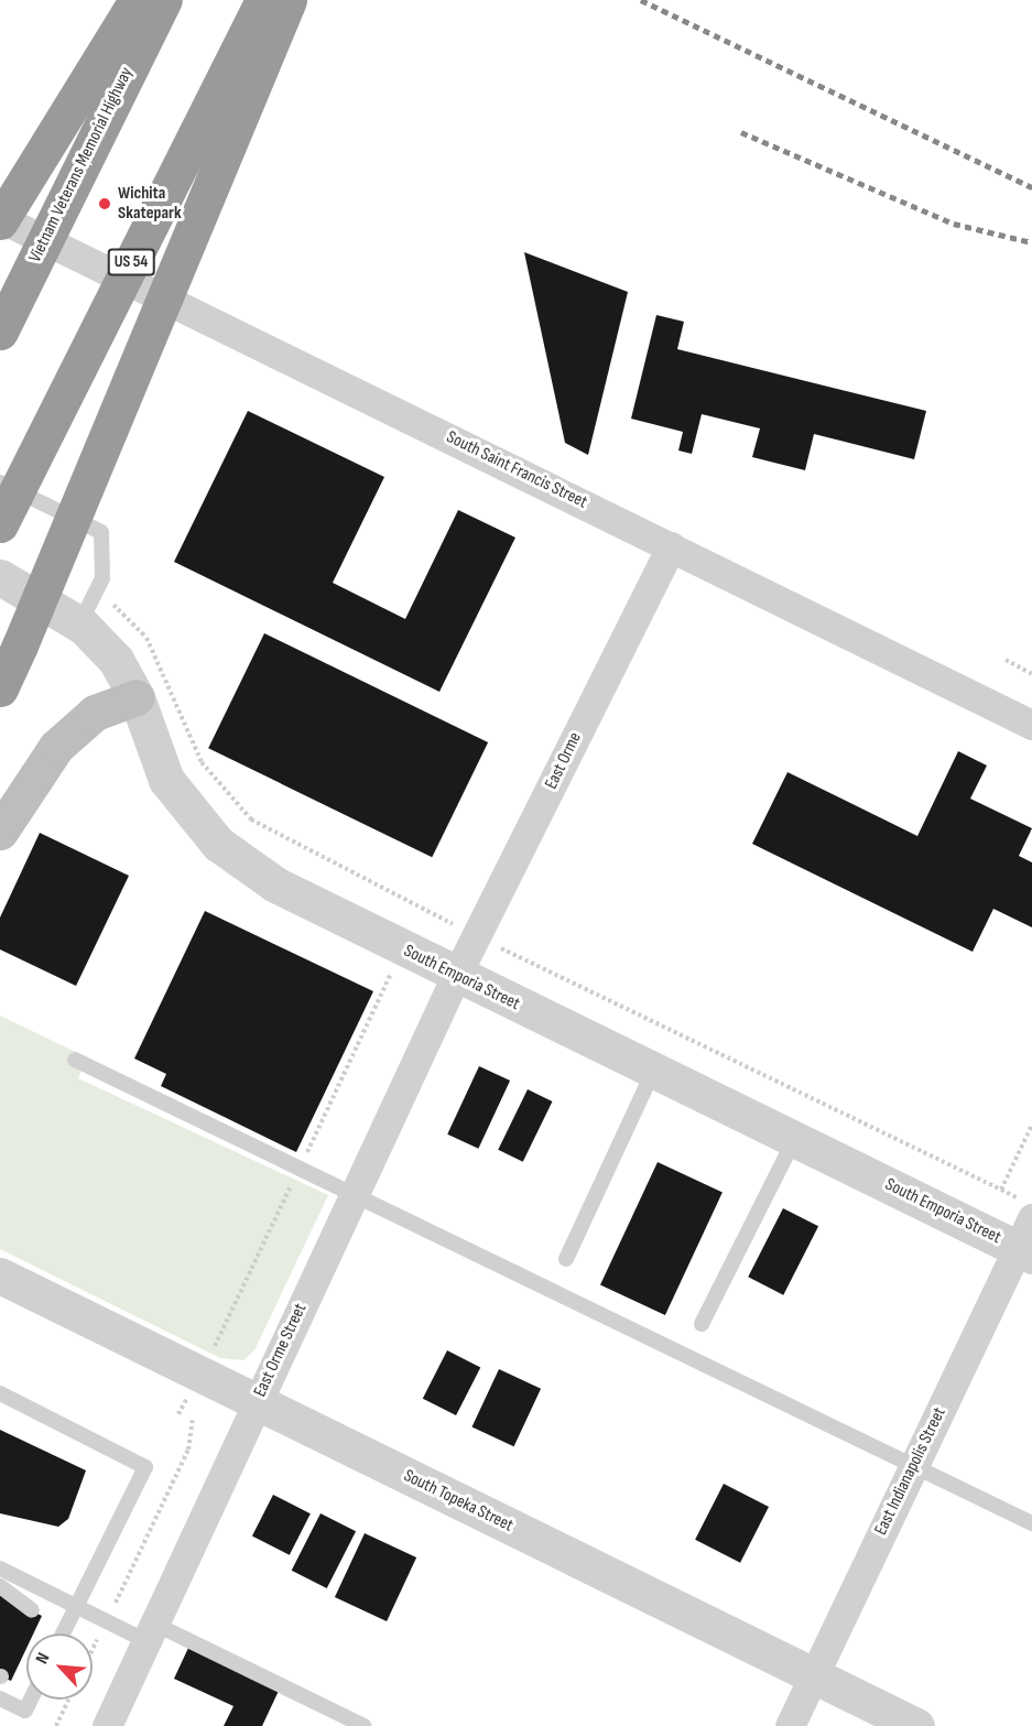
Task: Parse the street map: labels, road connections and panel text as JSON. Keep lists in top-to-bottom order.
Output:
{
  "streets": {
    "highway": ["Vietnam Veterans Memorial Highway", "US 54"],
    "street": [
      "South Saint Francis Street",
      "East Orme",
      "South Emporia Street",
      "East Orme Street",
      "East Indianapolis Street",
      "South Topeka Street"
    ]
  },
  "crossings": [
    ["South Saint Francis Street", "East Orme"],
    ["East Orme", "South Emporia Street"],
    ["East Orme", "East Orme Street"],
    ["South Emporia Street", "East Orme Street"],
    ["South Emporia Street", "East Indianapolis Street"],
    ["East Orme Street", "South Topeka Street"],
    ["East Indianapolis Street", "South Topeka Street"]
  ],
  "places": ["Wichita Skatepark"],
  "north": "top left"
}
